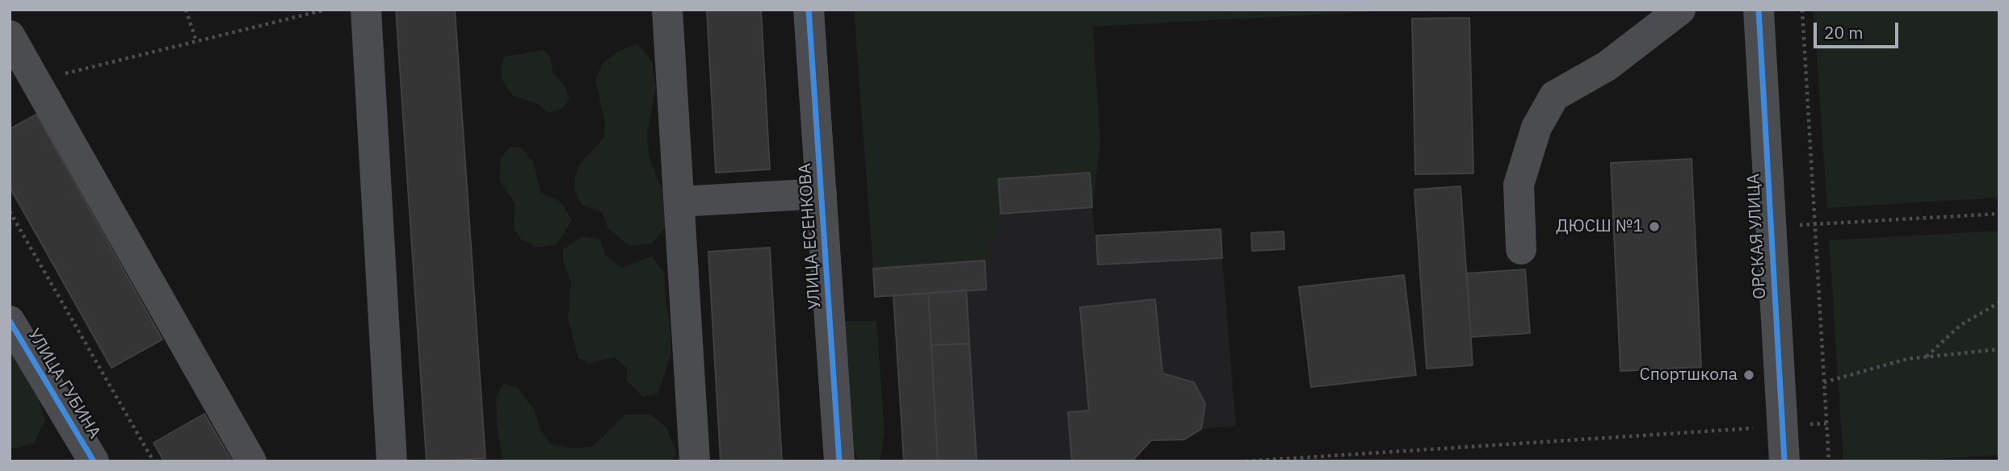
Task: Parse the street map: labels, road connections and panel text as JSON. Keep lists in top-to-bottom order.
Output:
{
  "streets": {
    "street": ["УЛИЦА ЕСЕНКОВА", "ОРСКАЯ УЛИЦА", "УЛИЦА ГУБИНА"]
  },
  "places": ["ДЮСШ №1", "Спортшкола"],
  "scale_bar": "20 m"
}
